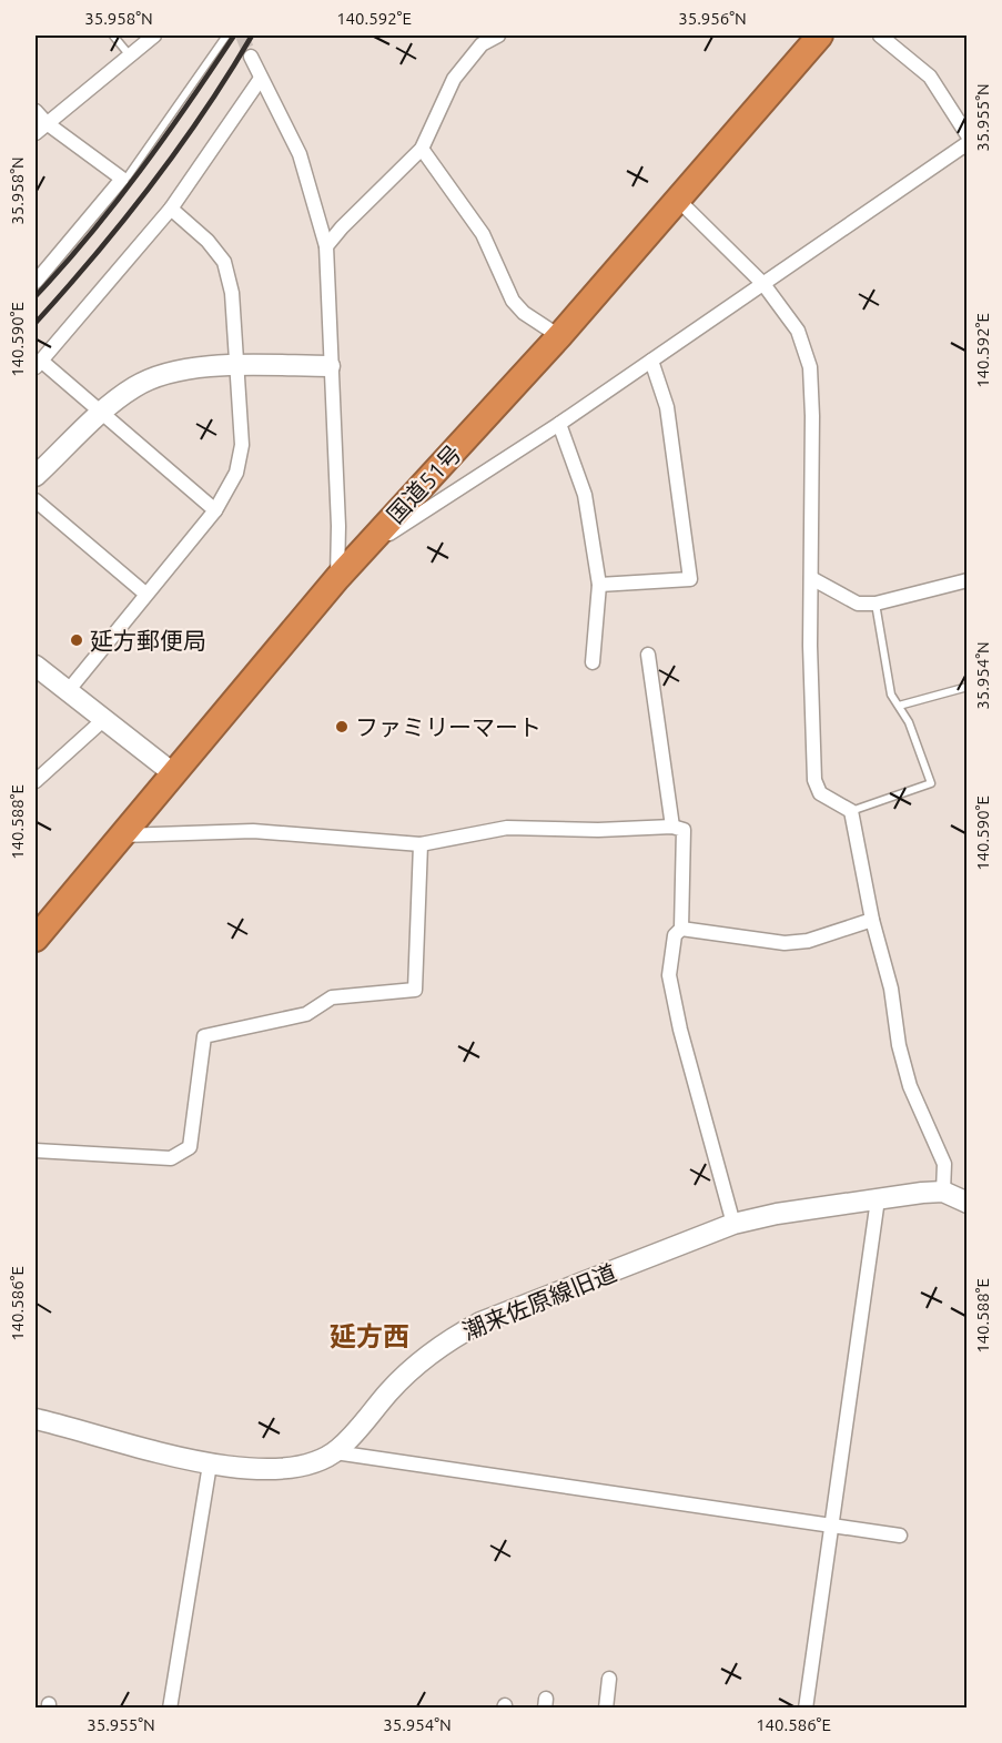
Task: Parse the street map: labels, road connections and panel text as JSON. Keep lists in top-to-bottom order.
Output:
{
  "streets": {
    "highway": ["国道51号"],
    "street": ["潮来佐原線旧道"]
  },
  "districts": ["延方西"],
  "places": ["延方郵便局", "ファミリーマート"],
  "coordinates": [
    "35.958°N",
    "140.592°E",
    "35.956°N",
    "35.955°N",
    "140.590°E",
    "35.954°N",
    "140.588°E",
    "140.586°E"
  ]
}
